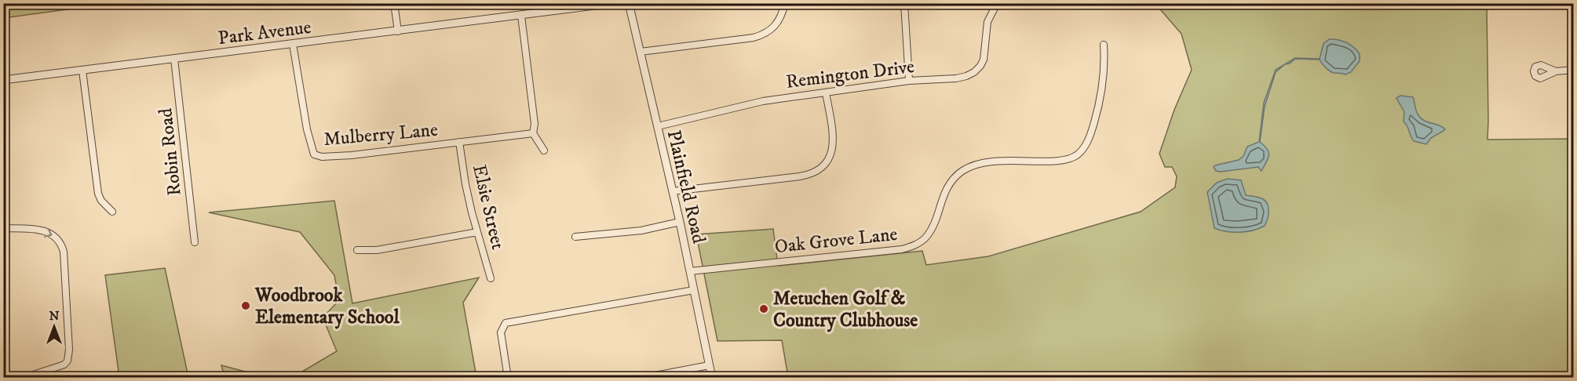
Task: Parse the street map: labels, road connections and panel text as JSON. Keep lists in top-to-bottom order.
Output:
{
  "streets": {
    "street": [
      "Park Avenue",
      "Remington Drive",
      "Mulberry Lane",
      "Robin Road",
      "Plainfield Road",
      "Elsie Street",
      "Oak Grove Lane"
    ]
  },
  "crossings": [
    ["Park Avenue", "Mulberry Lane"],
    ["Park Avenue", "Robin Road"],
    ["Remington Drive", "Plainfield Road"],
    ["Mulberry Lane", "Elsie Street"],
    ["Plainfield Road", "Oak Grove Lane"]
  ],
  "places": ["Woodbrook Elementary School", "Metuchen Golf & Country Clubhouse"],
  "north": "top"
}
